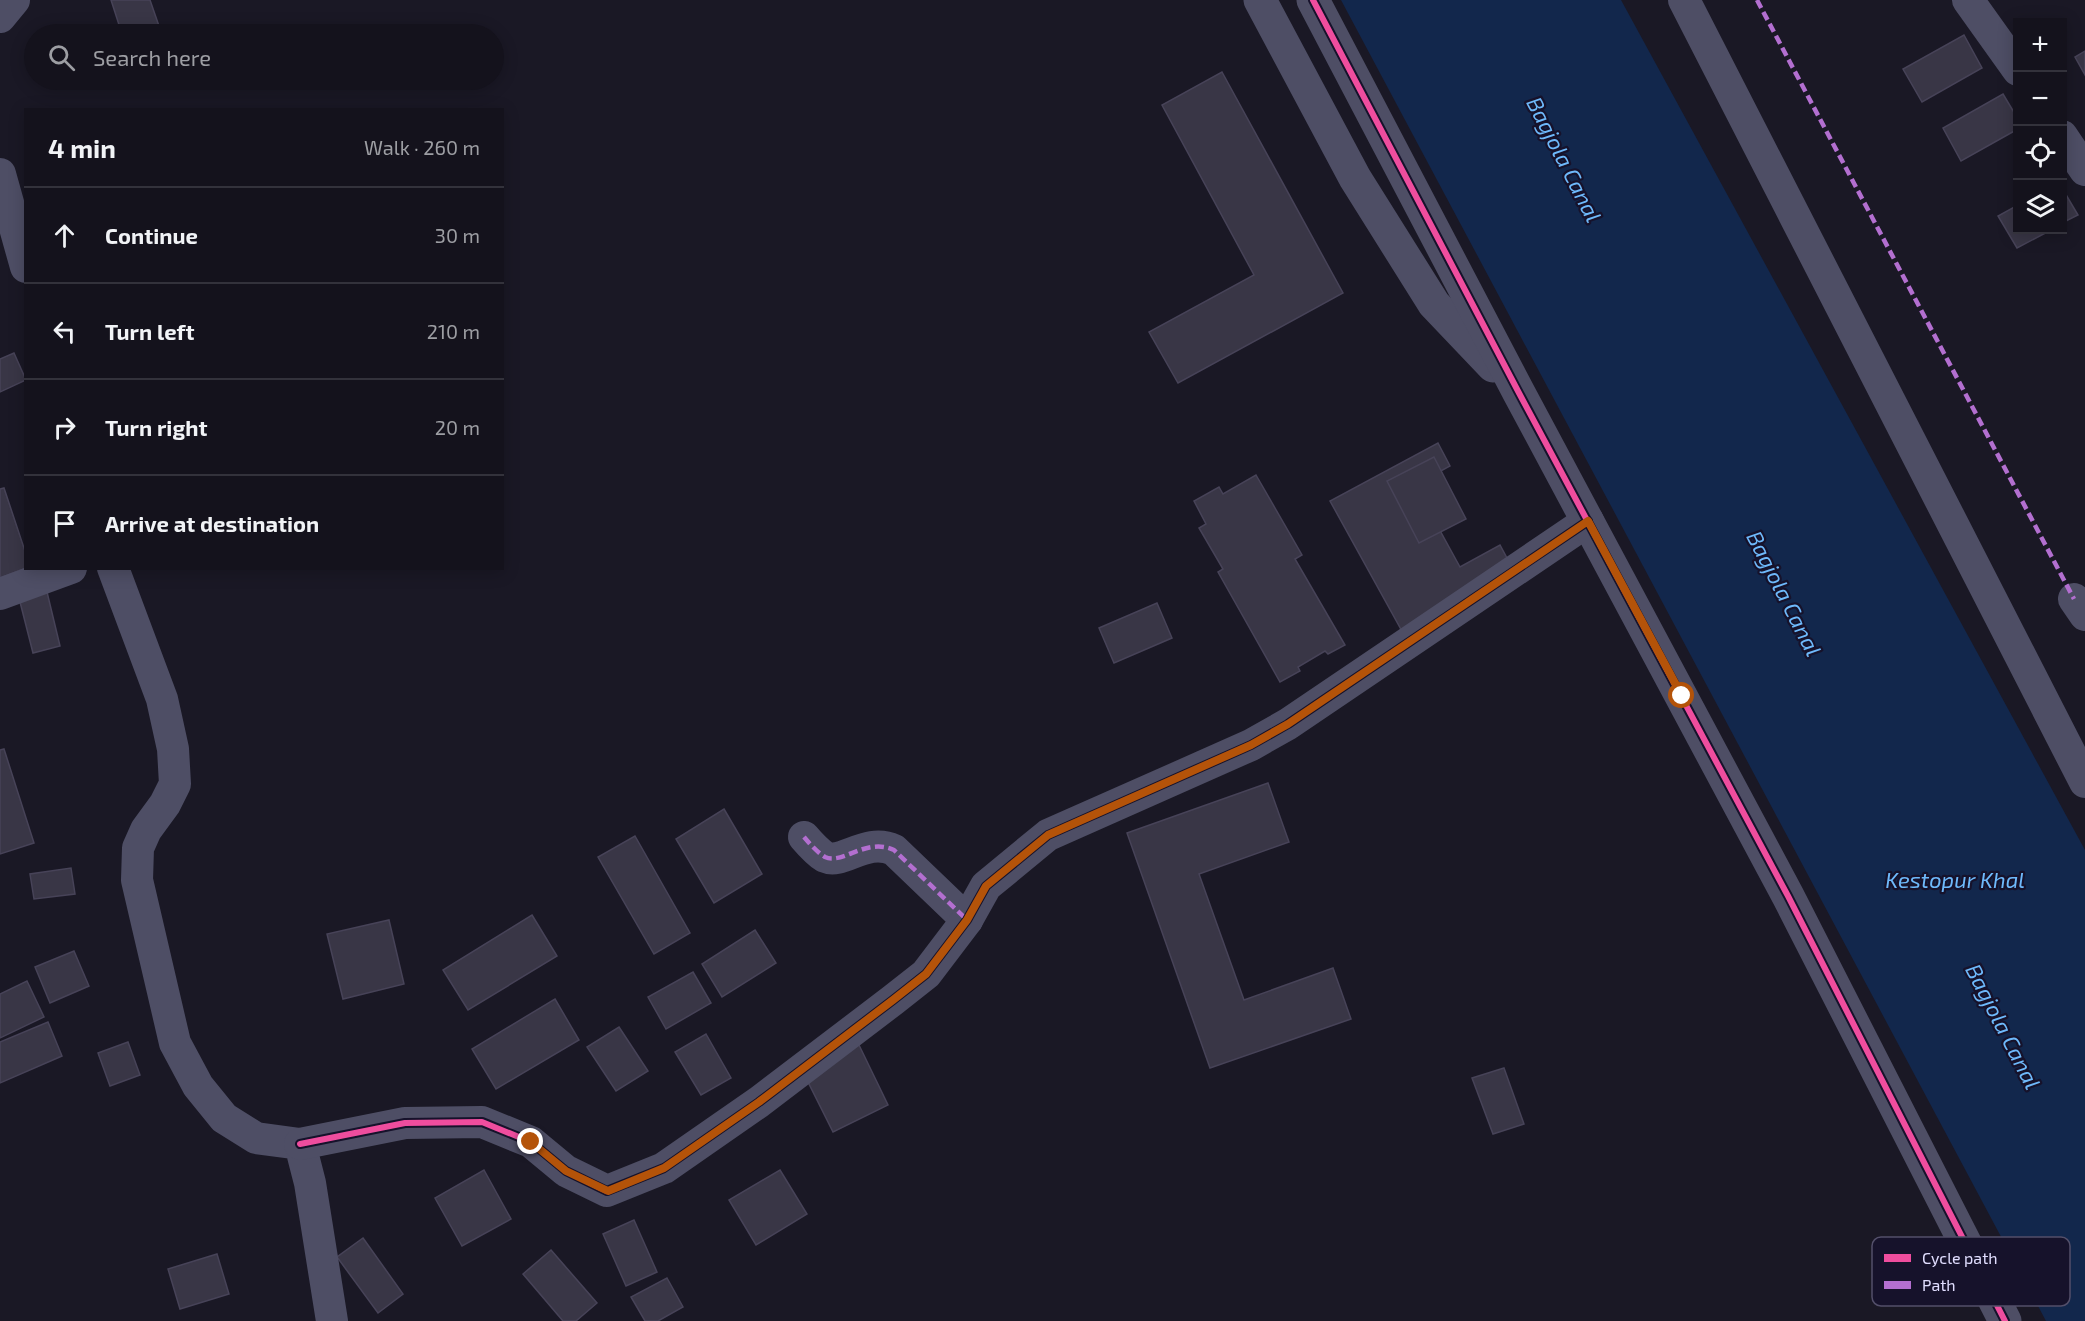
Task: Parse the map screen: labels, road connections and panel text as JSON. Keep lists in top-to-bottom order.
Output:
{
  "water": ["Bagjola Canal", "Kestopur Khal"],
  "legend": ["Cycle path", "Path"],
  "page": {
    "map_buttons": ["+", "−"],
    "search": "Search here",
    "heading": ["4 min", "Walk · 260 m"],
    "list": [
      ["Continue", "30 m"],
      ["Turn left", "210 m"],
      ["Turn right", "20 m"],
      "Arrive at destination"
    ]
  }
}
